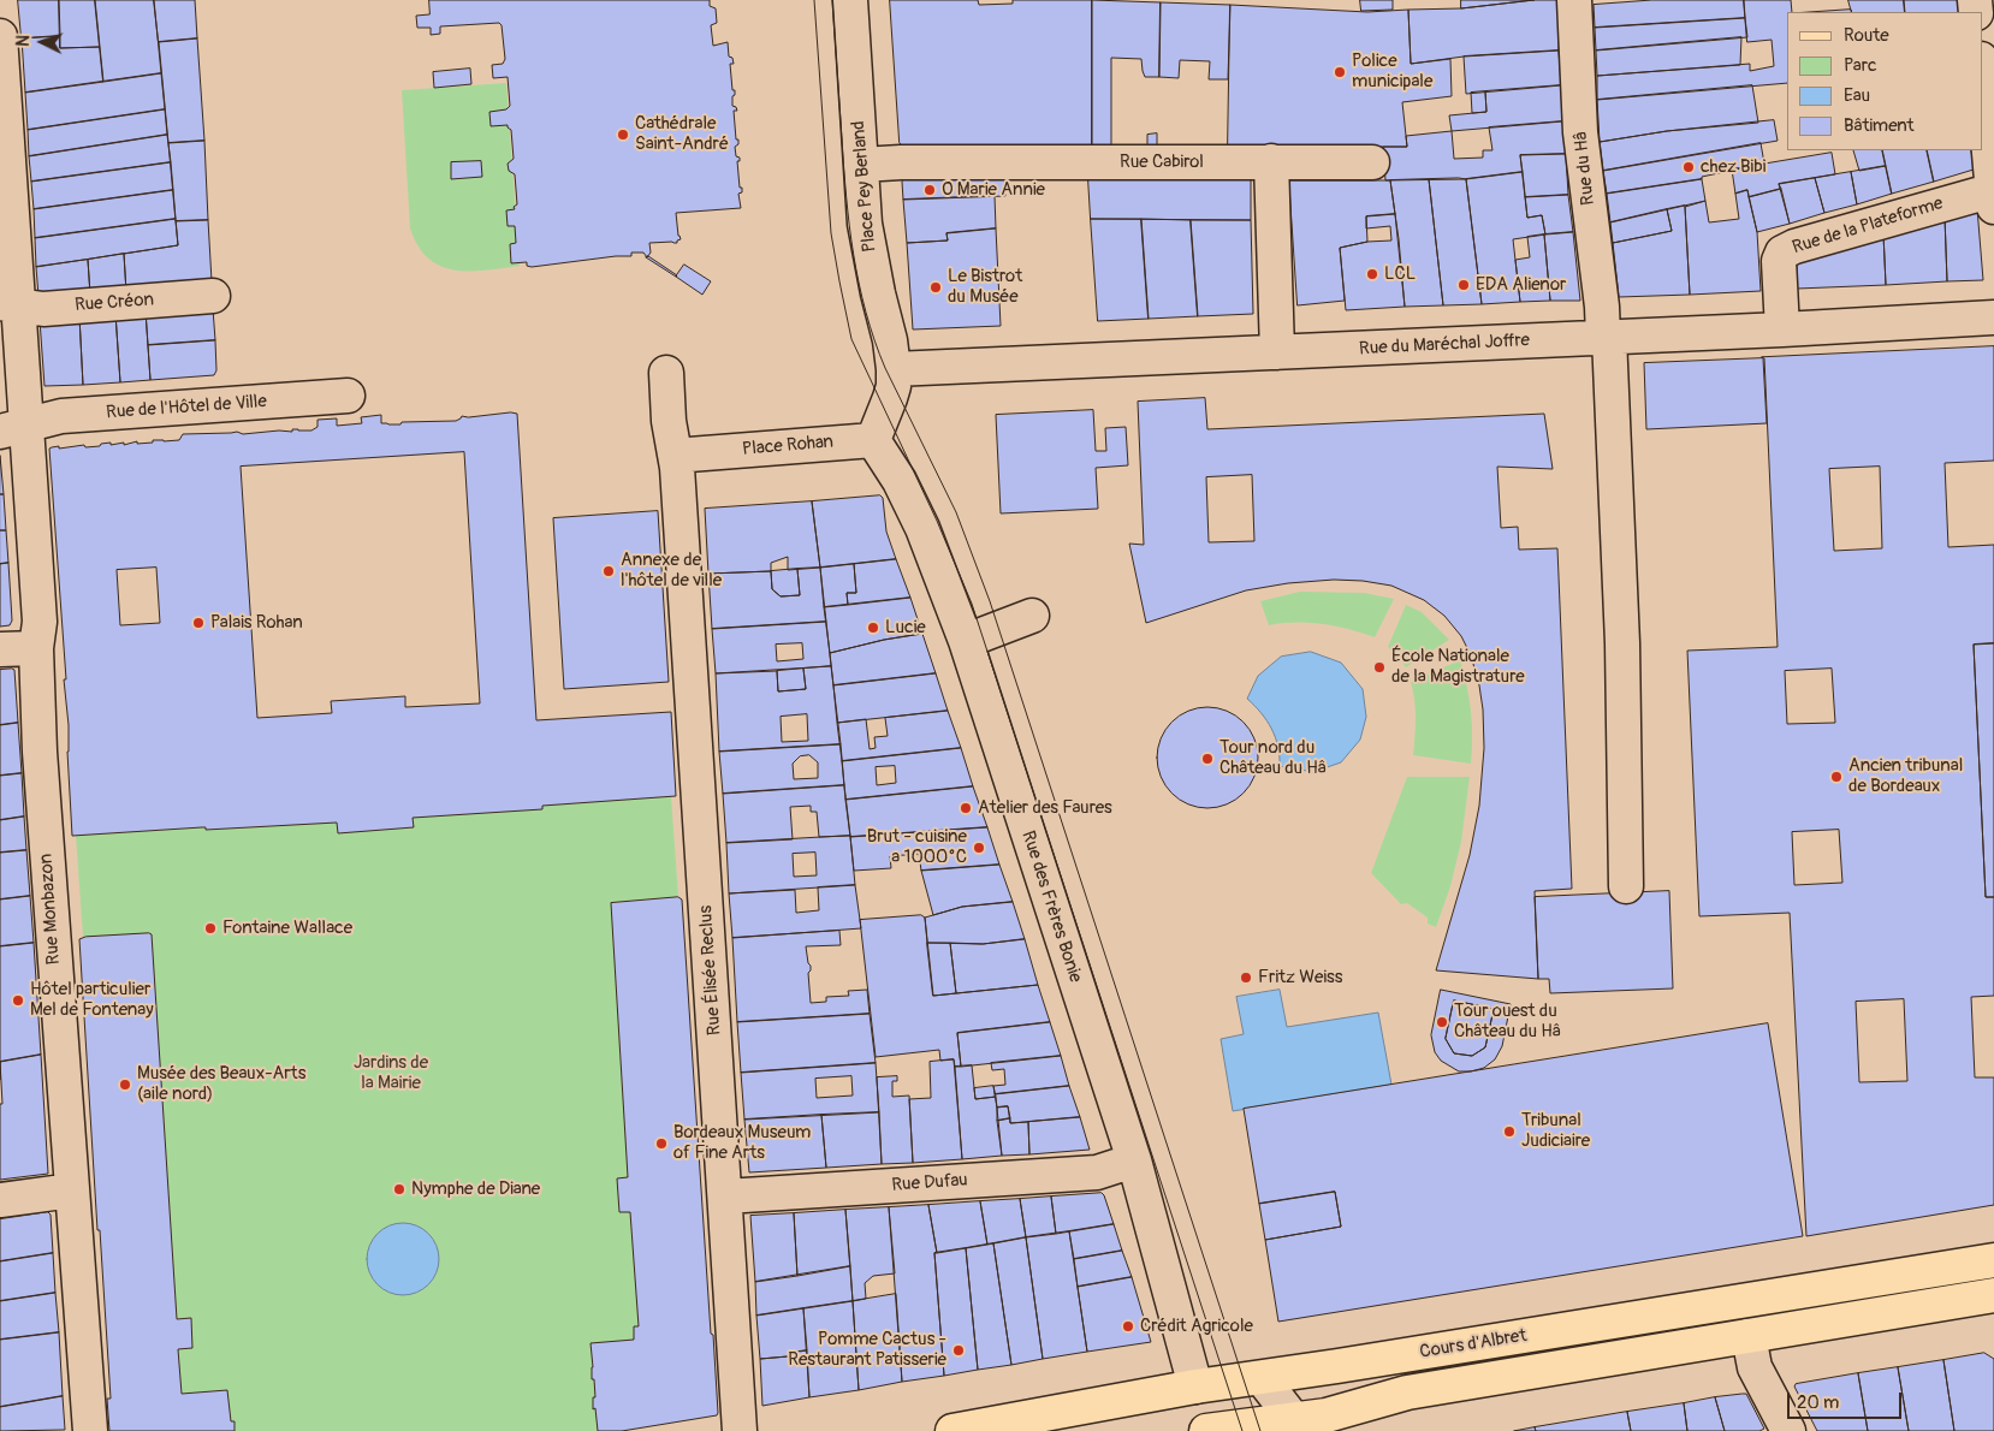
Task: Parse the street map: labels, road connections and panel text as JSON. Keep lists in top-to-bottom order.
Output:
{
  "streets": {
    "main road": ["Cours d'Albret"],
    "street": [
      "Rue Cabirol",
      "Rue du Hâ",
      "Place Pey Berland",
      "Rue de la Plateforme",
      "Rue Créon",
      "Rue du Maréchal Joffre",
      "Rue de l'Hôtel de Ville",
      "Place Rohan",
      "Rue des Frères Bonie",
      "Rue Monbazon",
      "Rue Élisée Reclus",
      "Rue Dufau"
    ]
  },
  "crossings": [
    ["Rue Cabirol", "Place Pey Berland"],
    ["Rue du Hâ", "Rue du Maréchal Joffre"],
    ["Place Pey Berland", "Rue du Maréchal Joffre"],
    ["Rue de la Plateforme", "Rue du Maréchal Joffre"],
    ["Rue Créon", "Rue Monbazon"],
    ["Rue de l'Hôtel de Ville", "Rue Monbazon"],
    ["Place Rohan", "Rue des Frères Bonie"],
    ["Place Rohan", "Rue Élisée Reclus"],
    ["Rue des Frères Bonie", "Rue Dufau"],
    ["Rue des Frères Bonie", "Cours d'Albret"],
    ["Rue Élisée Reclus", "Rue Dufau"]
  ],
  "parks": ["Jardins de la Mairie"],
  "places": [
    "Police municipale",
    "Cathédrale Saint-André",
    "chez Bibi",
    "O Marie Annie",
    "LCL",
    "EDA Alienor",
    "Le Bistrot du Musée",
    "Annexe de l'hôtel de ville",
    "Palais Rohan",
    "Lucie",
    "École Nationale de la Magistrature",
    "Tour nord du Château du Hâ",
    "Ancien tribunal de Bordeaux",
    "Atelier des Faures",
    "Brut - cuisine a 1000°C",
    "Fontaine Wallace",
    "Fritz Weiss",
    "Hôtel particulier Mel de Fontenay",
    "Tour ouest du Château du Hâ",
    "Musée des Beaux-Arts (aile nord)",
    "Tribunal Judiciaire",
    "Bordeaux Museum of Fine Arts",
    "Nymphe de Diane",
    "Crédit Agricole",
    "Pomme Cactus - Restaurant Patisserie"
  ],
  "legend": [
    "Route",
    "Parc",
    "Eau",
    "Bâtiment"
  ],
  "scale_bar": "20 m",
  "north": "left"
}
